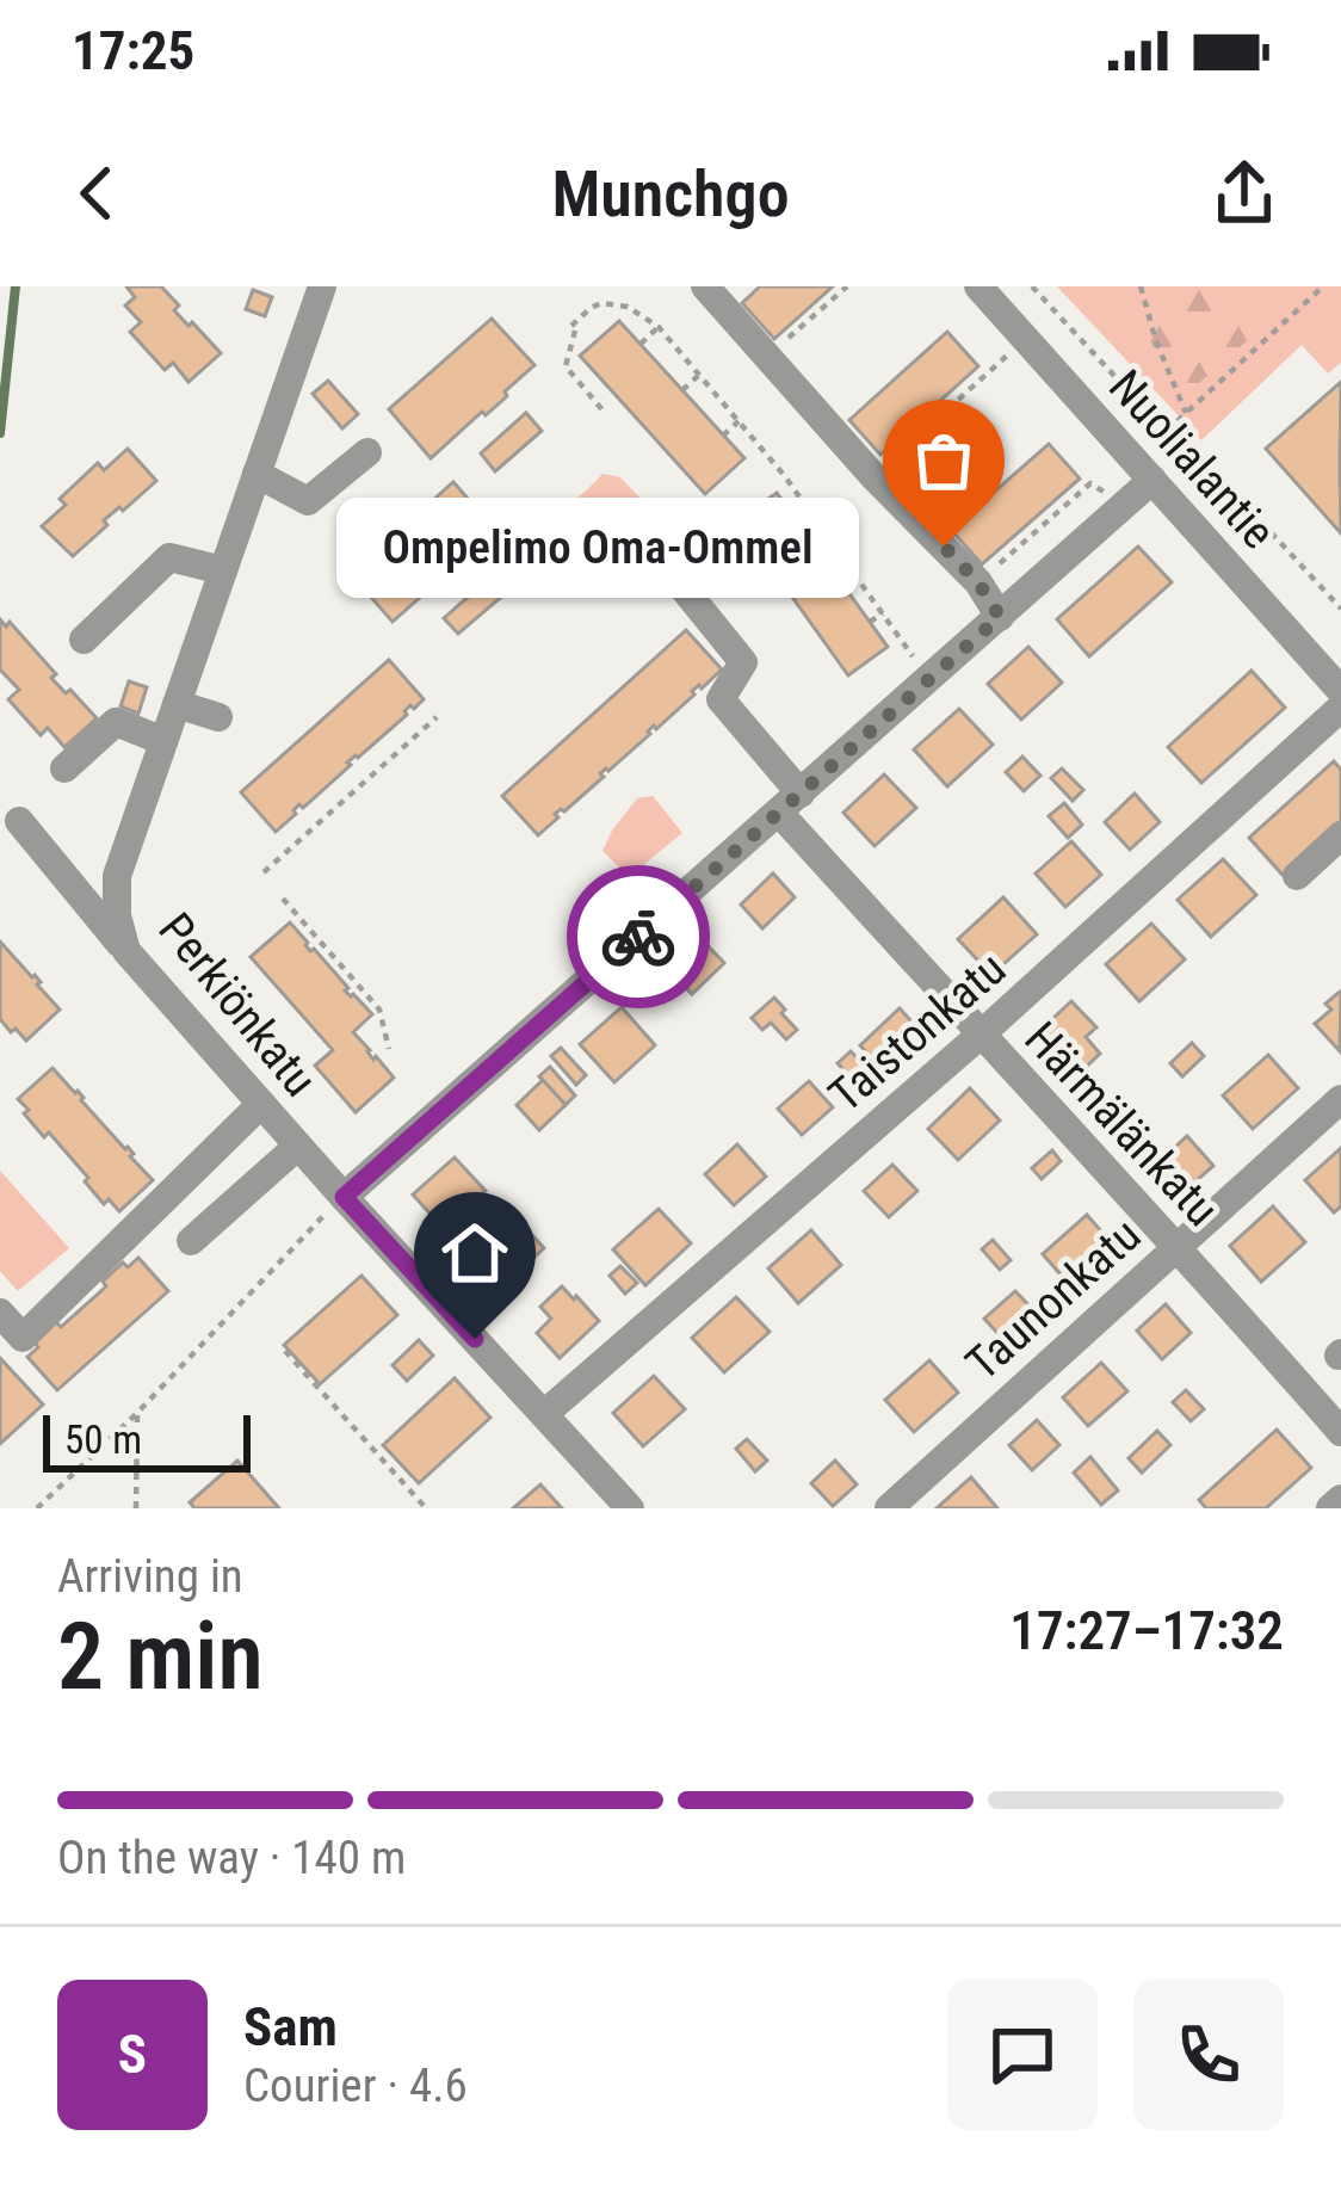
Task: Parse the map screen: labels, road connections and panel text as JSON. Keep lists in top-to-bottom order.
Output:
{
  "streets": {
    "street": [
      "Nuolialantie",
      "Perkiönkatu",
      "Taistonkatu",
      "Härmälänkatu",
      "Taunonkatu"
    ]
  },
  "crossings": [
    ["Perkiönkatu", "Taistonkatu"],
    ["Taistonkatu", "Härmälänkatu"],
    ["Härmälänkatu", "Taunonkatu"]
  ],
  "places": ["Ompelimo Oma-Ommel"],
  "scale_bar": "50 m",
  "page": {
    "status": "17:25",
    "header": "Munchgo",
    "bubble": "Ompelimo Oma-Ommel",
    "scale": "50 m",
    "heading": ["2 min", "Arriving in", "17:27–17:32"],
    "panel": ["Sam", "Courier · 4.6"],
    "bar": "On the way · 140 m",
    "round": "S"
  }
}
